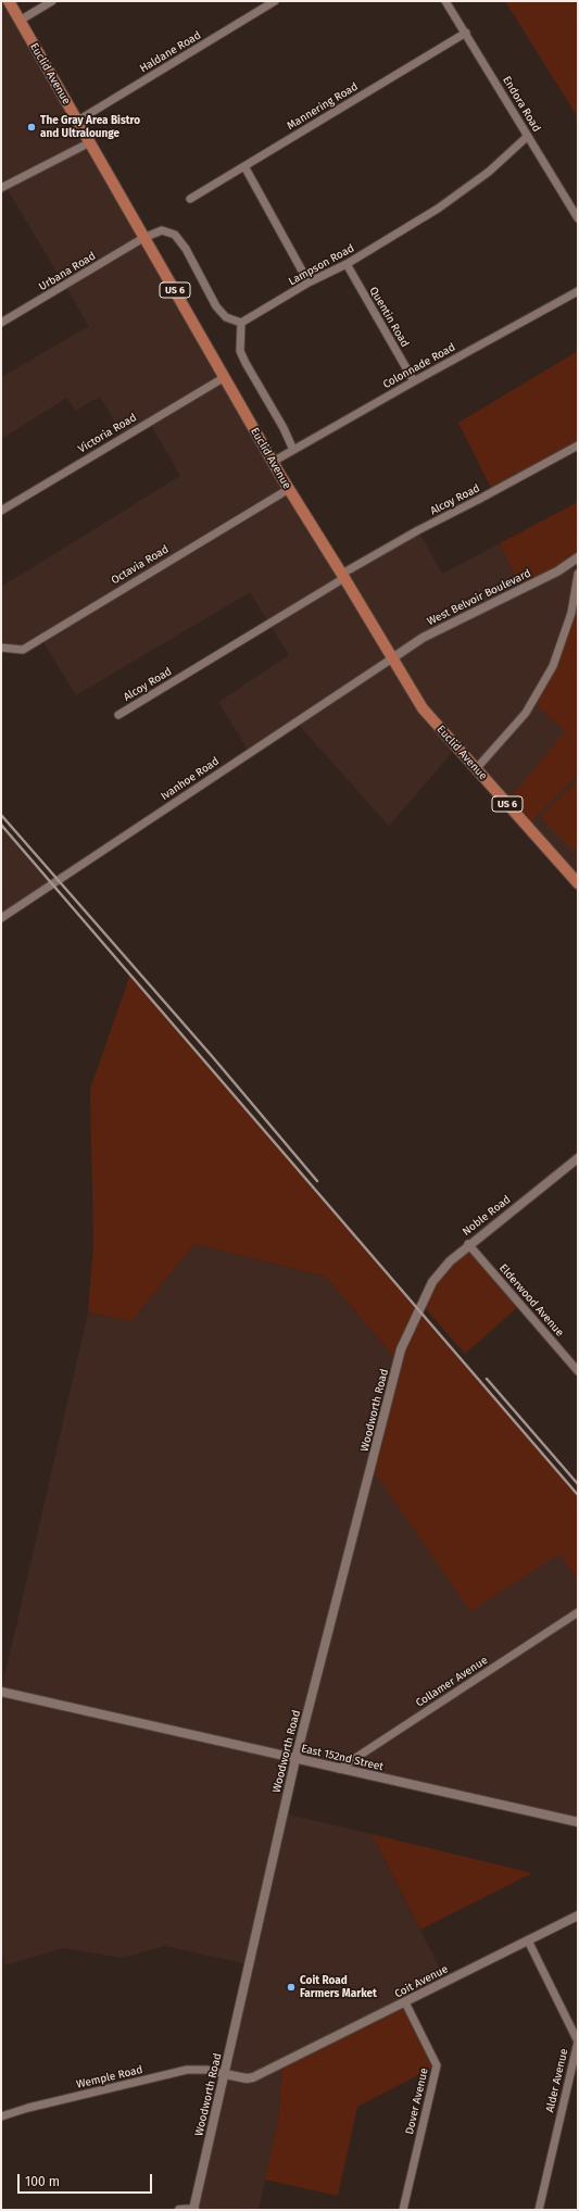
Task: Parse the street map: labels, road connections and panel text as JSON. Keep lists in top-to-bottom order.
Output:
{
  "streets": {
    "main road": ["Euclid Avenue", "US 6"],
    "street": [
      "Haldane Road",
      "Endora Road",
      "Mannering Road",
      "Lampson Road",
      "Urbana Road",
      "Quentin Road",
      "Colonnade Road",
      "Victoria Road",
      "Alcoy Road",
      "Octavia Road",
      "West Belvoir Boulevard",
      "Ivanhoe Road",
      "Noble Road",
      "Elderwood Avenue",
      "Woodworth Road",
      "Collamer Avenue",
      "East 152nd Street",
      "Coit Avenue",
      "Wemple Road",
      "Alder Avenue",
      "Dover Avenue"
    ]
  },
  "crossings": [
    ["Haldane Road", "Euclid Avenue"],
    ["Euclid Avenue", "Urbana Road"],
    ["Euclid Avenue", "Colonnade Road"],
    ["Euclid Avenue", "Victoria Road"],
    ["Euclid Avenue", "Alcoy Road"],
    ["Euclid Avenue", "Octavia Road"],
    ["Euclid Avenue", "West Belvoir Boulevard"],
    ["Euclid Avenue", "Ivanhoe Road"],
    ["Endora Road", "Mannering Road"],
    ["Endora Road", "Lampson Road"],
    ["Lampson Road", "Quentin Road"],
    ["Quentin Road", "Colonnade Road"],
    ["West Belvoir Boulevard", "Ivanhoe Road"],
    ["Noble Road", "Elderwood Avenue"],
    ["Noble Road", "Woodworth Road"],
    ["Woodworth Road", "East 152nd Street"],
    ["Woodworth Road", "Coit Avenue"],
    ["Woodworth Road", "Wemple Road"],
    ["Collamer Avenue", "East 152nd Street"],
    ["Coit Avenue", "Wemple Road"],
    ["Coit Avenue", "Alder Avenue"],
    ["Coit Avenue", "Dover Avenue"]
  ],
  "places": ["The Gray Area Bistro and Ultralounge", "Coit Road Farmers Market"],
  "scale_bar": "100 m"
}
